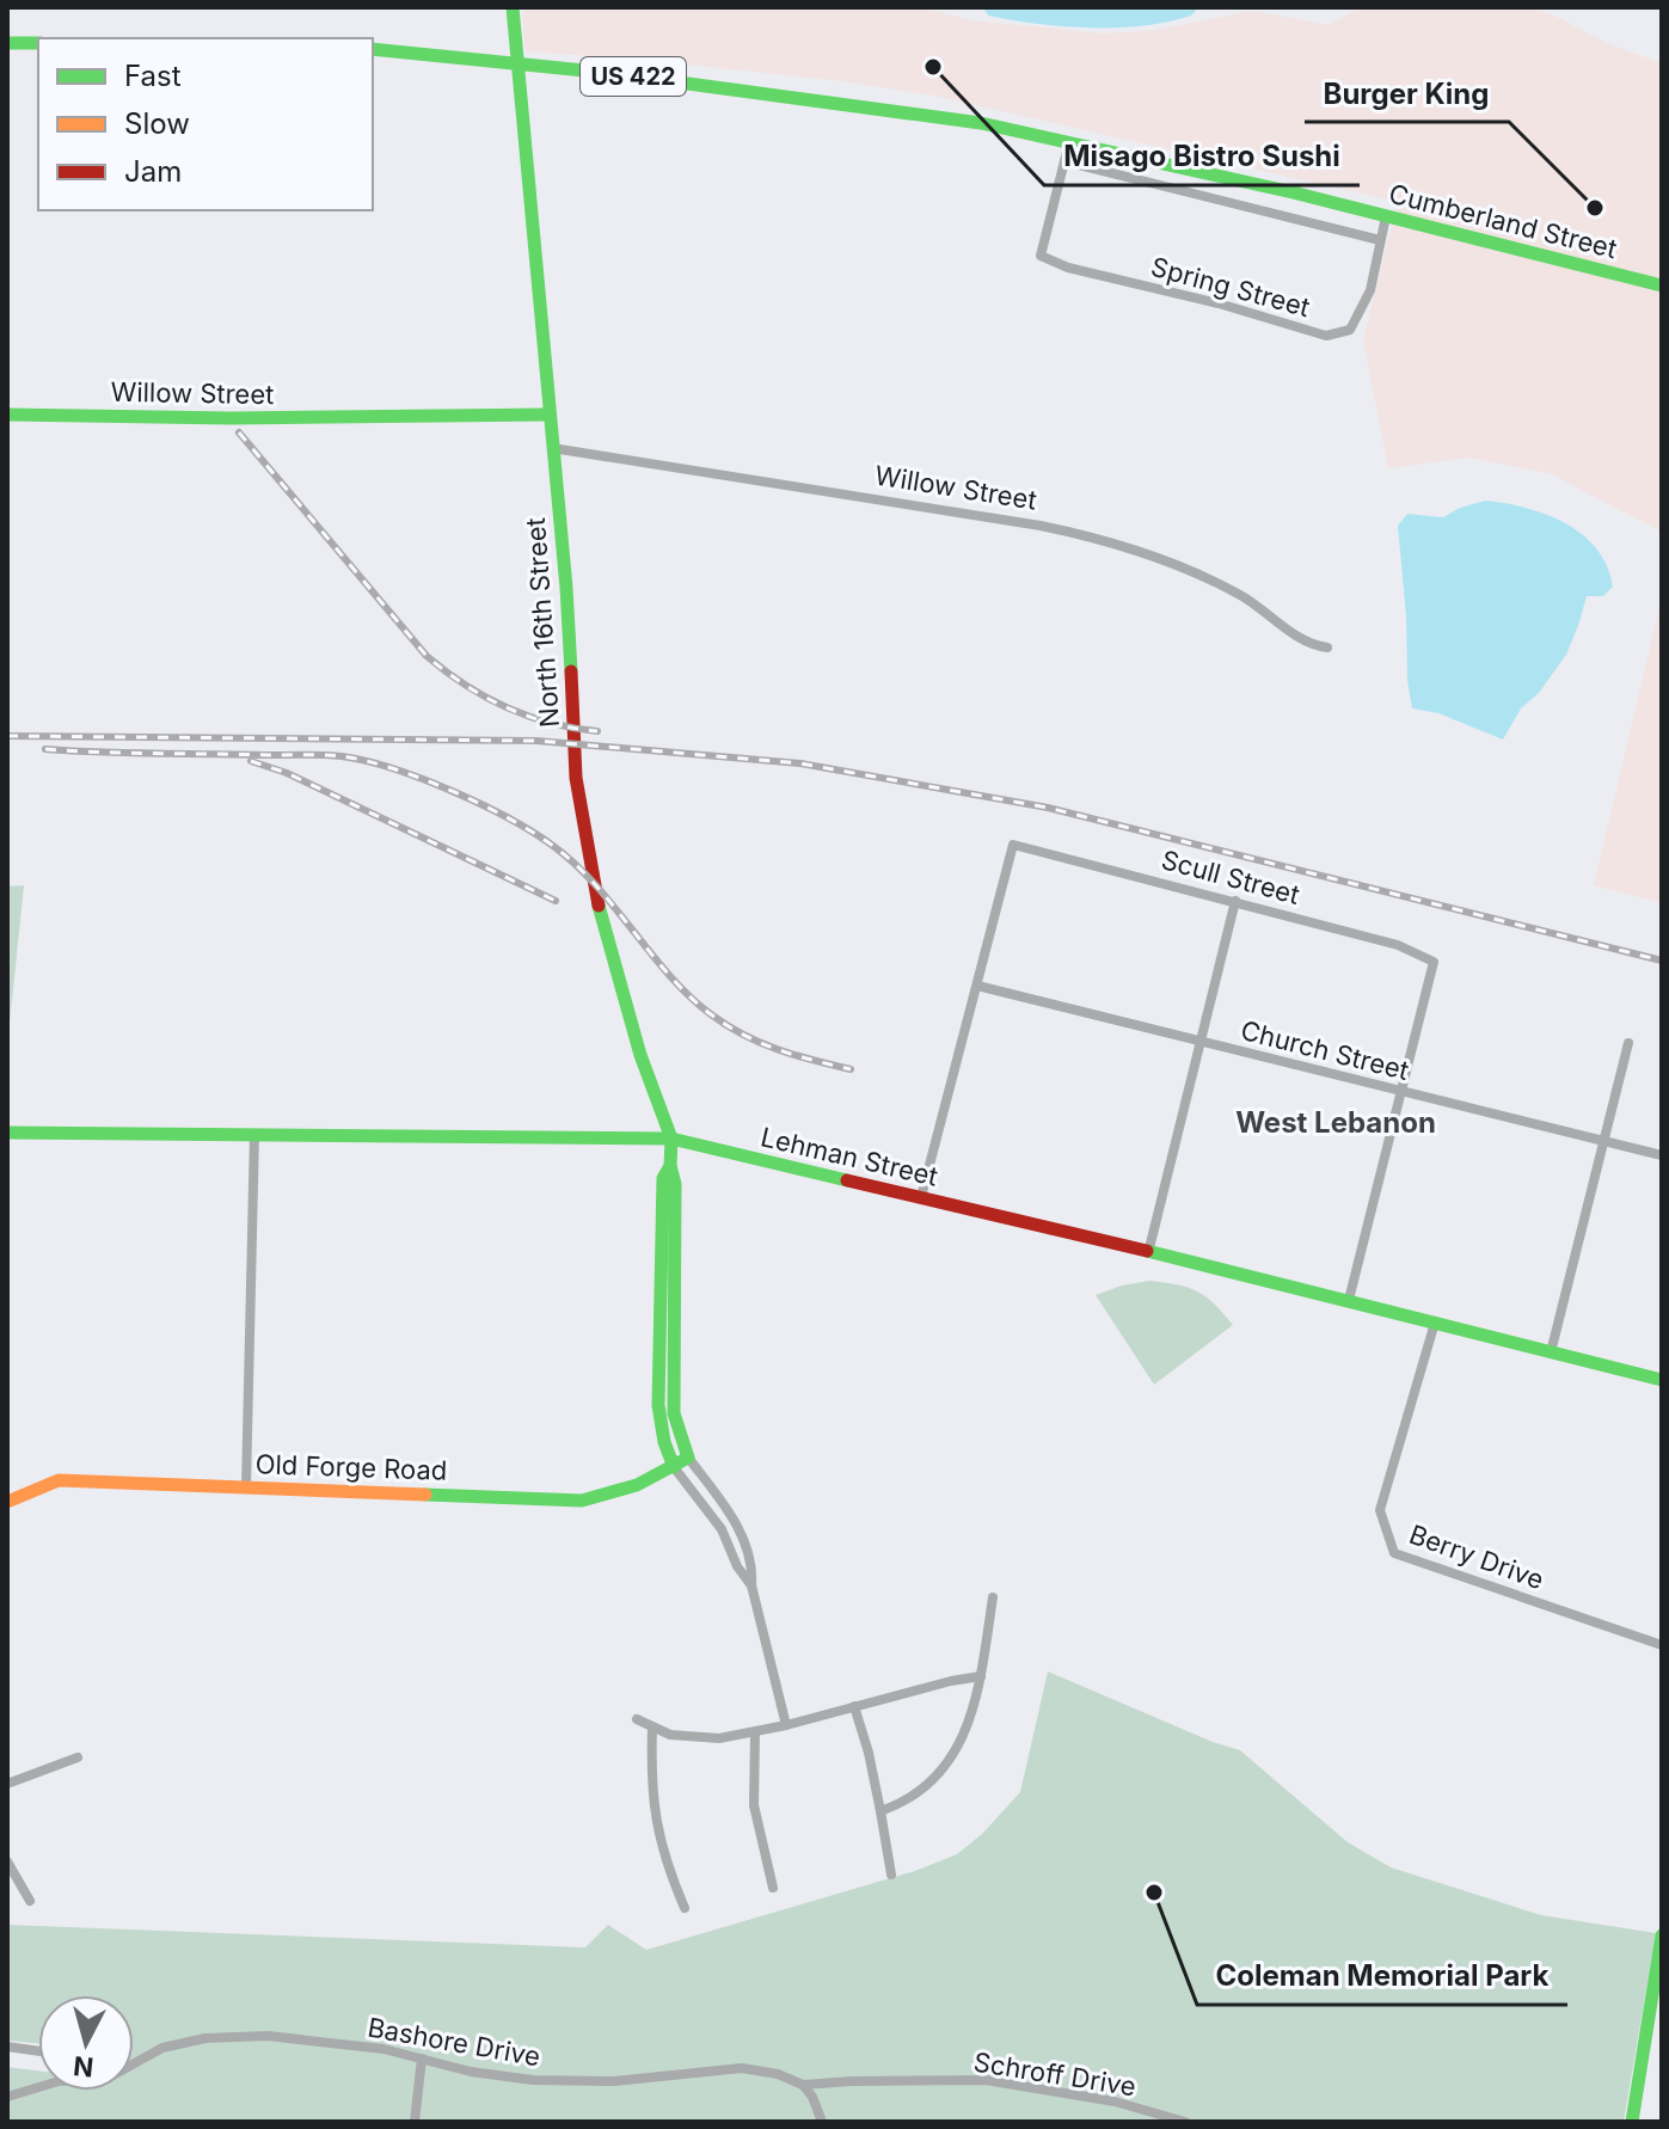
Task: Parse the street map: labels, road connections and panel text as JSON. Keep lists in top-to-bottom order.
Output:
{
  "streets": {
    "main road": [
      "US 422",
      "Cumberland Street",
      "Willow Street",
      "North 16th Street",
      "Lehman Street",
      "Old Forge Road"
    ],
    "street": [
      "Spring Street",
      "Scull Street",
      "Church Street",
      "Berry Drive",
      "Bashore Drive",
      "Schroff Drive"
    ]
  },
  "crossings": [
    ["Cumberland Street", "Spring Street"],
    ["Cumberland Street", "North 16th Street"],
    ["Willow Street", "North 16th Street"],
    ["North 16th Street", "Lehman Street"],
    ["North 16th Street", "Old Forge Road"],
    ["Scull Street", "Church Street"],
    ["Lehman Street", "Berry Drive"],
    ["Bashore Drive", "Schroff Drive"]
  ],
  "districts": ["West Lebanon"],
  "places": ["Misago Bistro Sushi", "Burger King", "Coleman Memorial Park"],
  "legend": ["Fast", "Slow", "Jam"],
  "north": "bottom"
}
